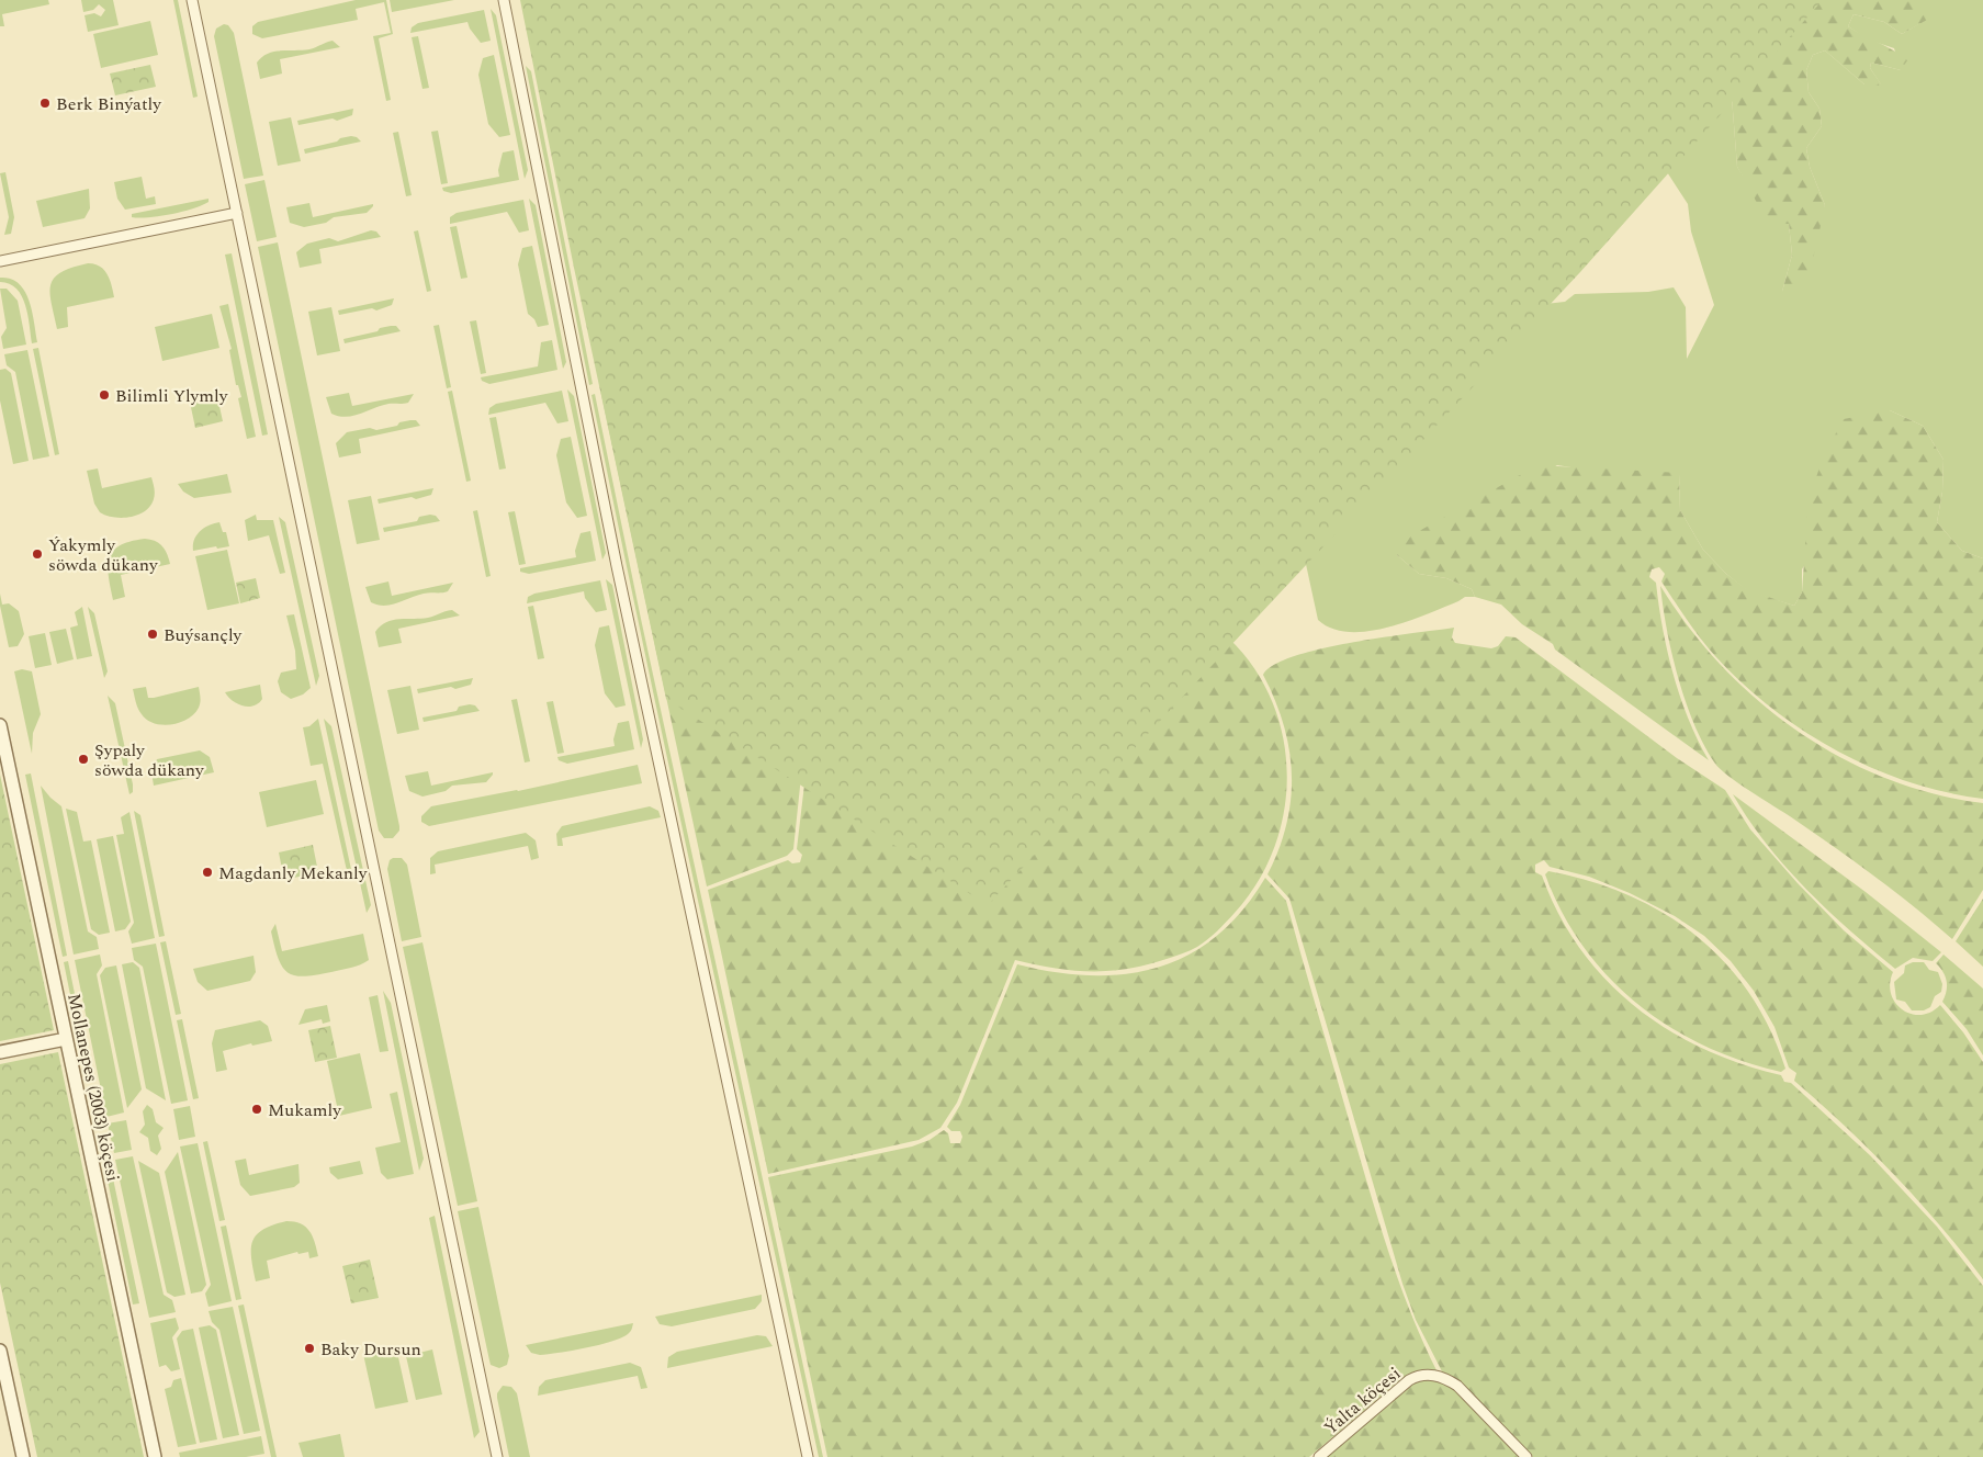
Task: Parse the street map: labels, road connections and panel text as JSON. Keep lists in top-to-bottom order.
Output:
{
  "streets": {
    "street": ["Mollanepes (2003) köçesi", "Ýalta köçesi"]
  },
  "places": [
    "Berk Binýatly",
    "Bilimli Ylymly",
    "Ýakymly söwda dükany",
    "Buýsançly",
    "Şypaly söwda dükany",
    "Magdanly Mekanly",
    "Mukamly",
    "Baky Dursun"
  ]
}
